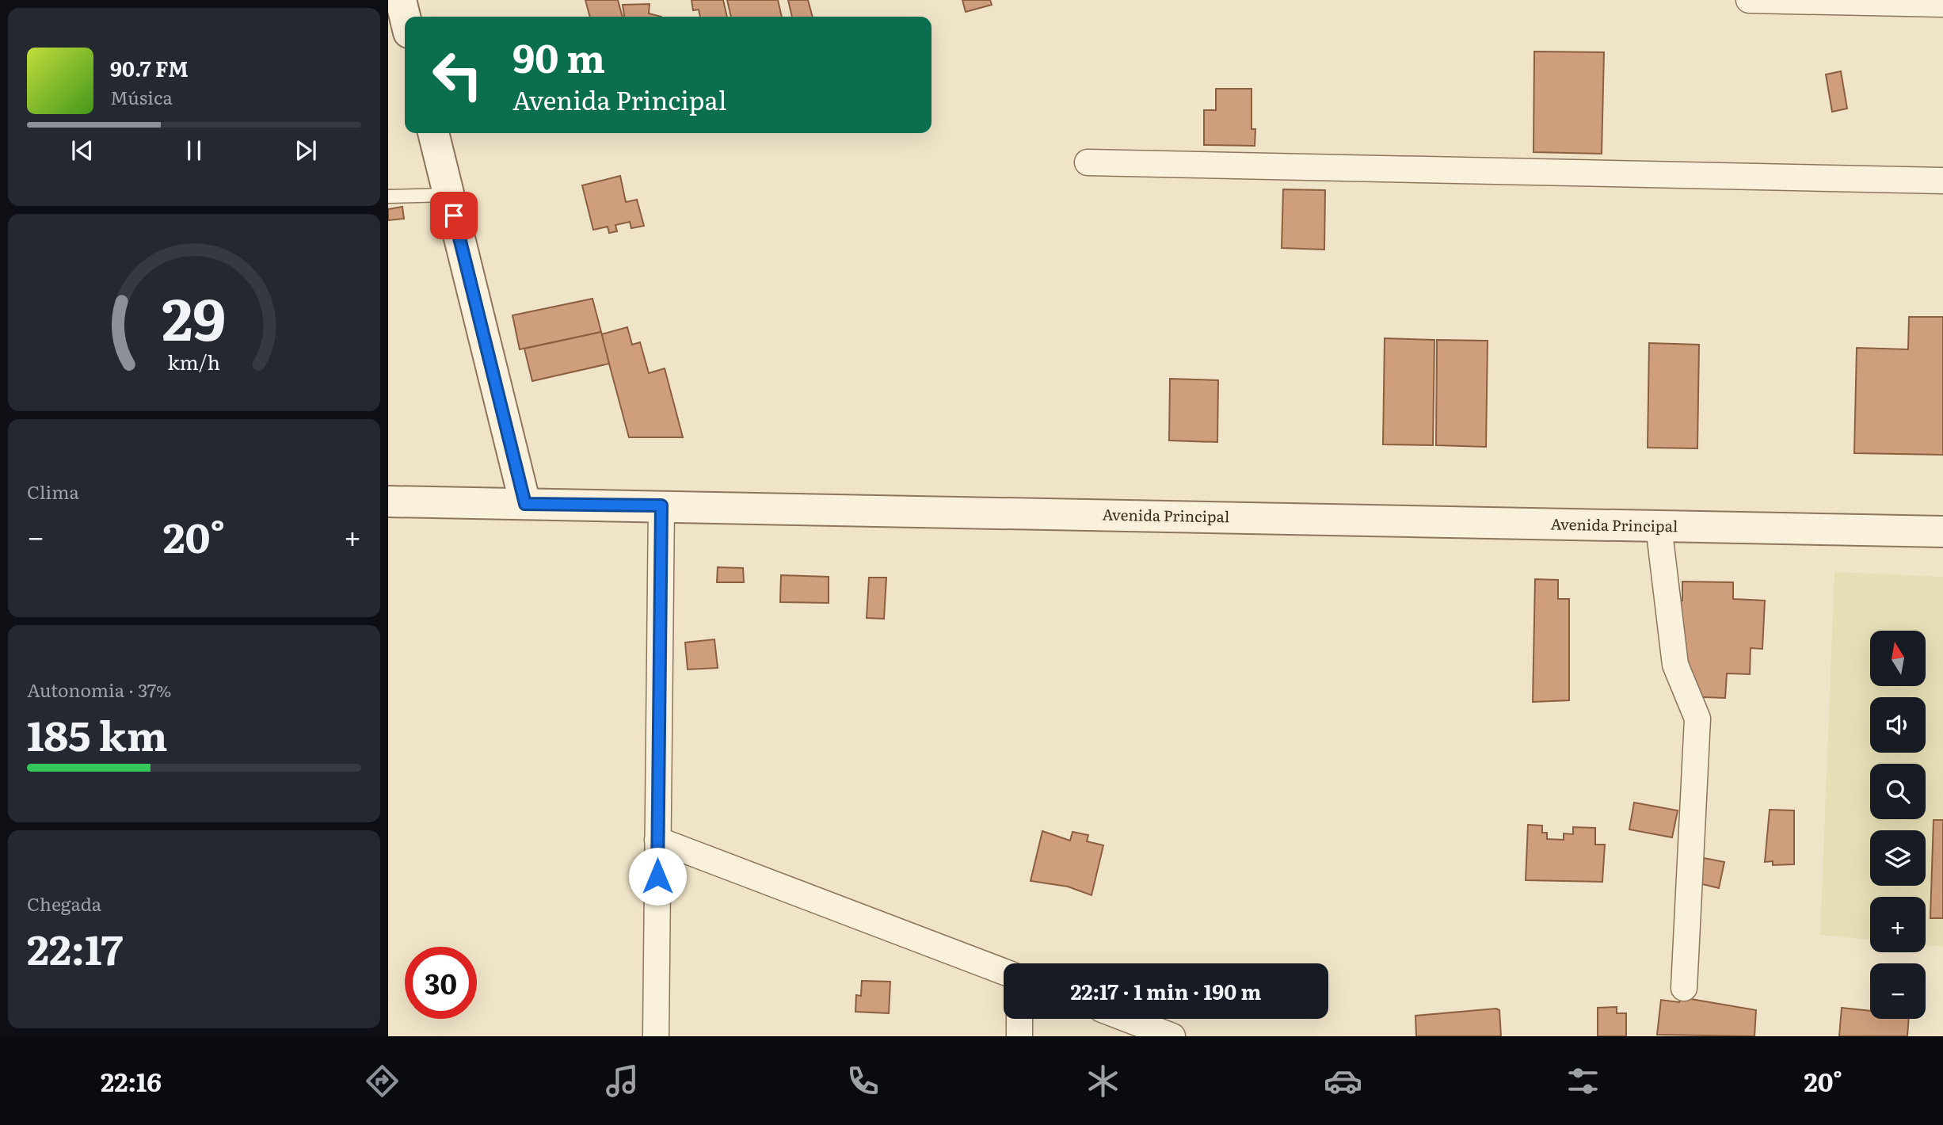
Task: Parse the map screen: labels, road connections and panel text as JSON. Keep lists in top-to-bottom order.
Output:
{
  "streets": {
    "street": ["Avenida Principal"]
  },
  "north": "top",
  "page": {
    "turn": ["90 m", "Avenida Principal"],
    "song": ["90.7 FM", "Música"],
    "tile": [
      "Clima",
      ["Autonomia · 37%", "185 km"],
      ["Chegada", "22:17"]
    ],
    "heat": ["−", "20°", "+"],
    "map_buttons": ["+", "−"],
    "limit": "30",
    "trip": "22:17 · 1 min · 190 m",
    "tabs": ["22:16", "20°"],
    "gauge": ["29", "km/h"]
  }
}
